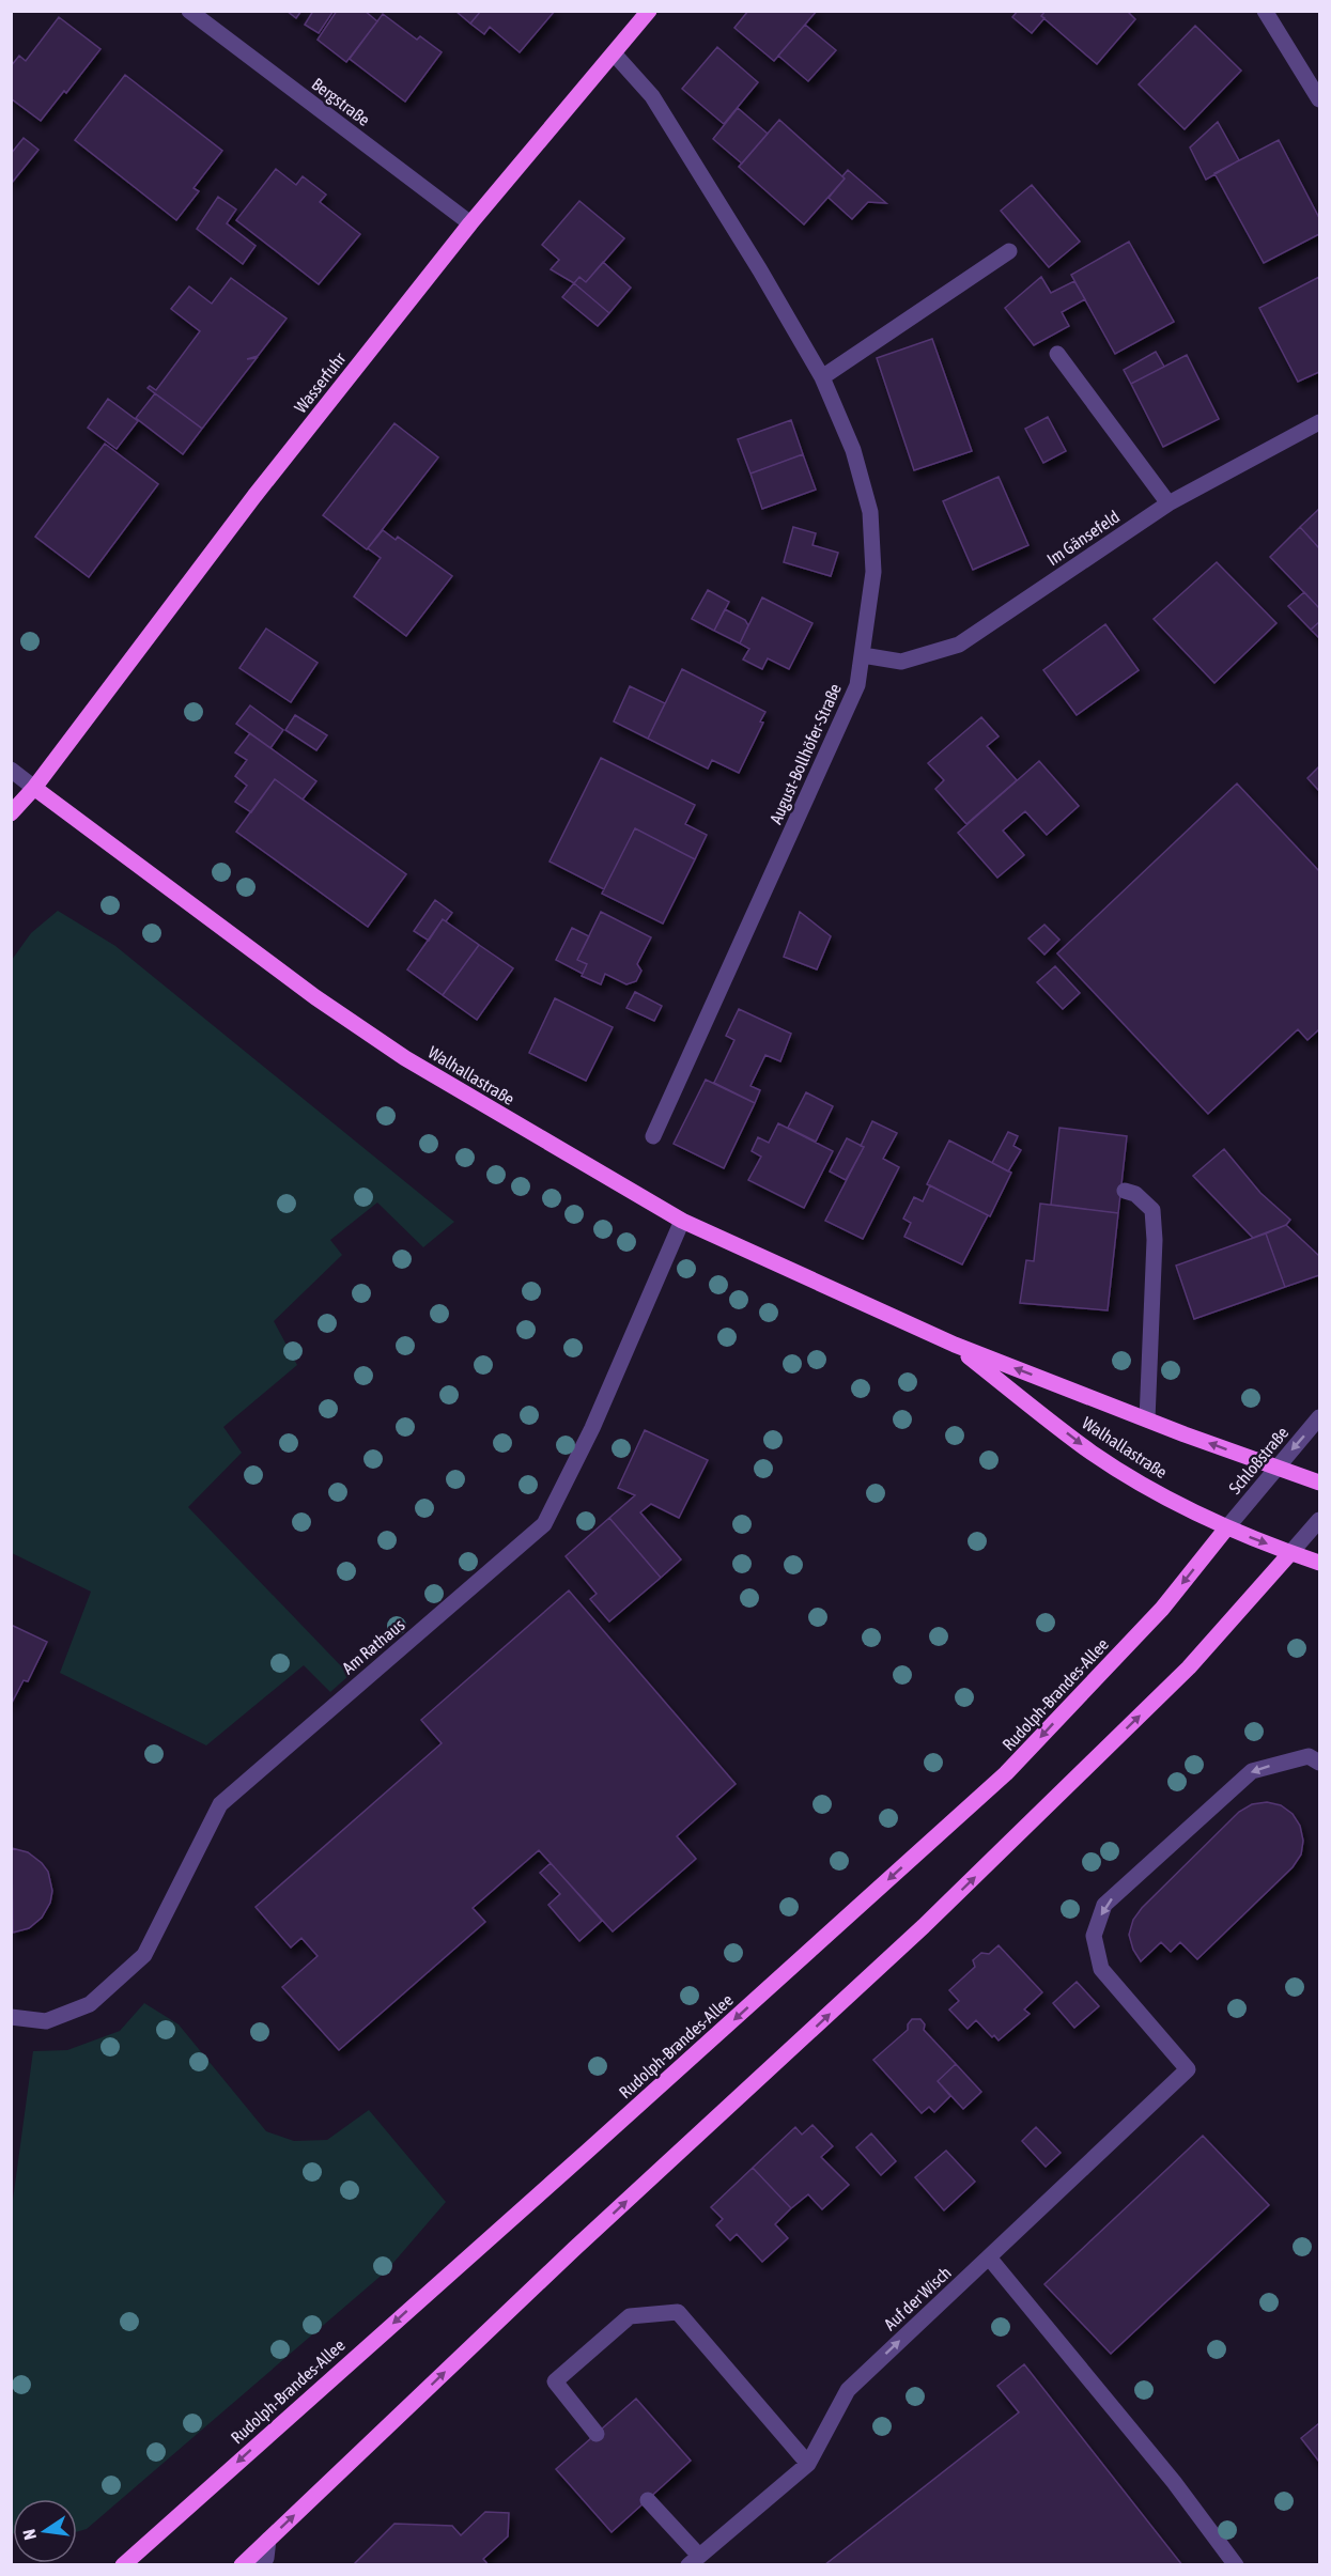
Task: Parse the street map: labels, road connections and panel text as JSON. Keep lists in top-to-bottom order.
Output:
{
  "streets": {
    "main road": ["Wasserfuhr", "Walhallastraße", "Rudolph-Brandes-Allee"],
    "street": [
      "Bergstraße",
      "Im Gänsefeld",
      "August-Bollhöfer-Straße",
      "Schloßstraße",
      "Am Rathaus",
      "Auf der Wisch"
    ]
  },
  "crossings": [
    ["Bergstraße", "Wasserfuhr"],
    ["Wasserfuhr", "August-Bollhöfer-Straße"],
    ["Wasserfuhr", "Walhallastraße"],
    ["Im Gänsefeld", "August-Bollhöfer-Straße"],
    ["Walhallastraße", "Schloßstraße"],
    ["Walhallastraße", "Am Rathaus"],
    ["Walhallastraße", "Rudolph-Brandes-Allee"],
    ["Schloßstraße", "Rudolph-Brandes-Allee"]
  ],
  "one_way": ["Schloßstraße"],
  "north": "left"
}
